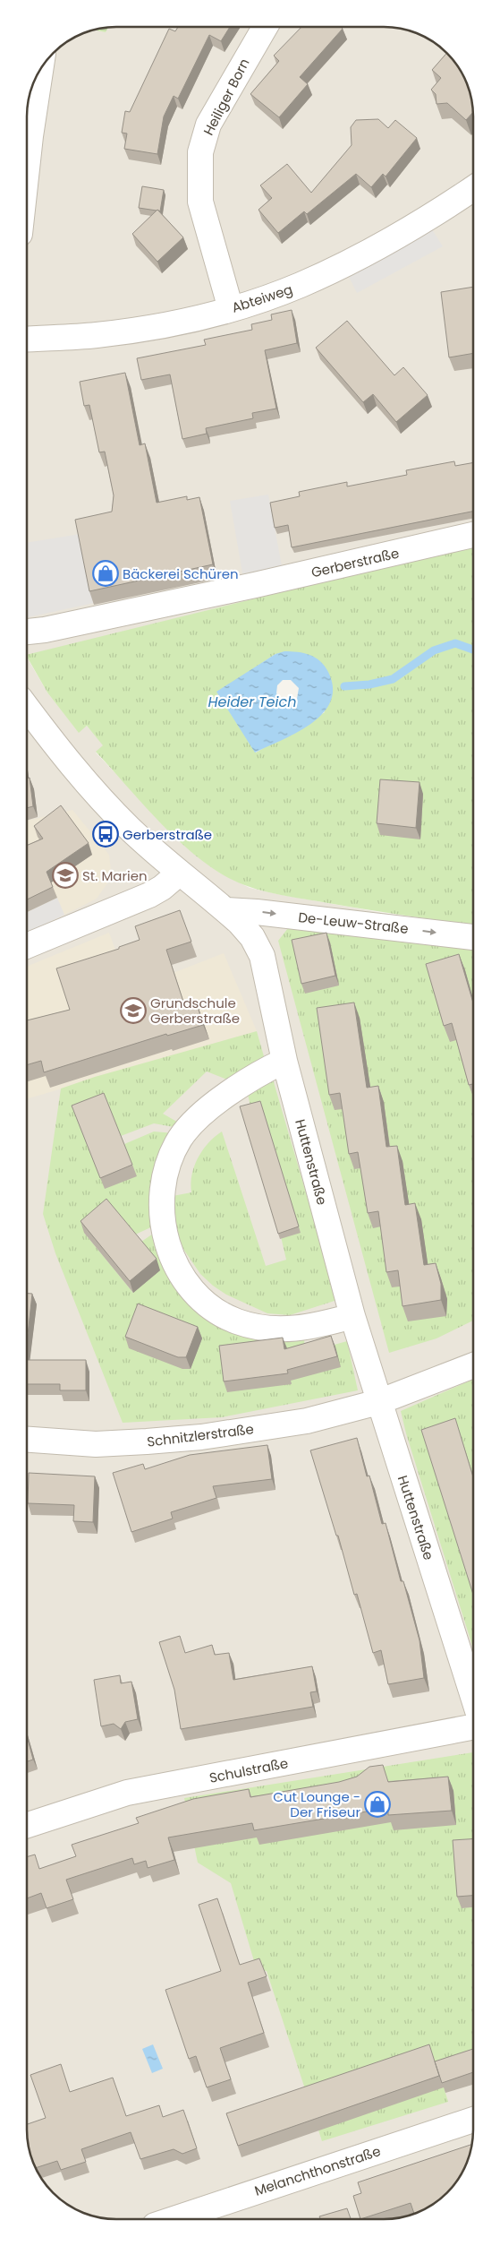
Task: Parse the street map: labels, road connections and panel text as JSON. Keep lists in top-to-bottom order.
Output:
{
  "streets": {
    "street": [
      "Heiliger Born",
      "Abteiweg",
      "Gerberstraße",
      "De-Leuw-Straße",
      "Huttenstraße",
      "Schnitzlerstraße",
      "Schulstraße",
      "Melanchthonstraße"
    ]
  },
  "crossings": [
    ["Heiliger Born", "Abteiweg"],
    ["De-Leuw-Straße", "Huttenstraße"],
    ["Huttenstraße", "Schnitzlerstraße"]
  ],
  "one_way": ["De-Leuw-Straße"],
  "water": ["Heider Teich"],
  "places": {
    "shop": ["Bäckerei Schüren", "Cut Lounge - Der Friseur"],
    "bus stop": ["Gerberstraße"],
    "school or university": ["St. Marien", "Grundschule Gerberstraße"]
  }
}
